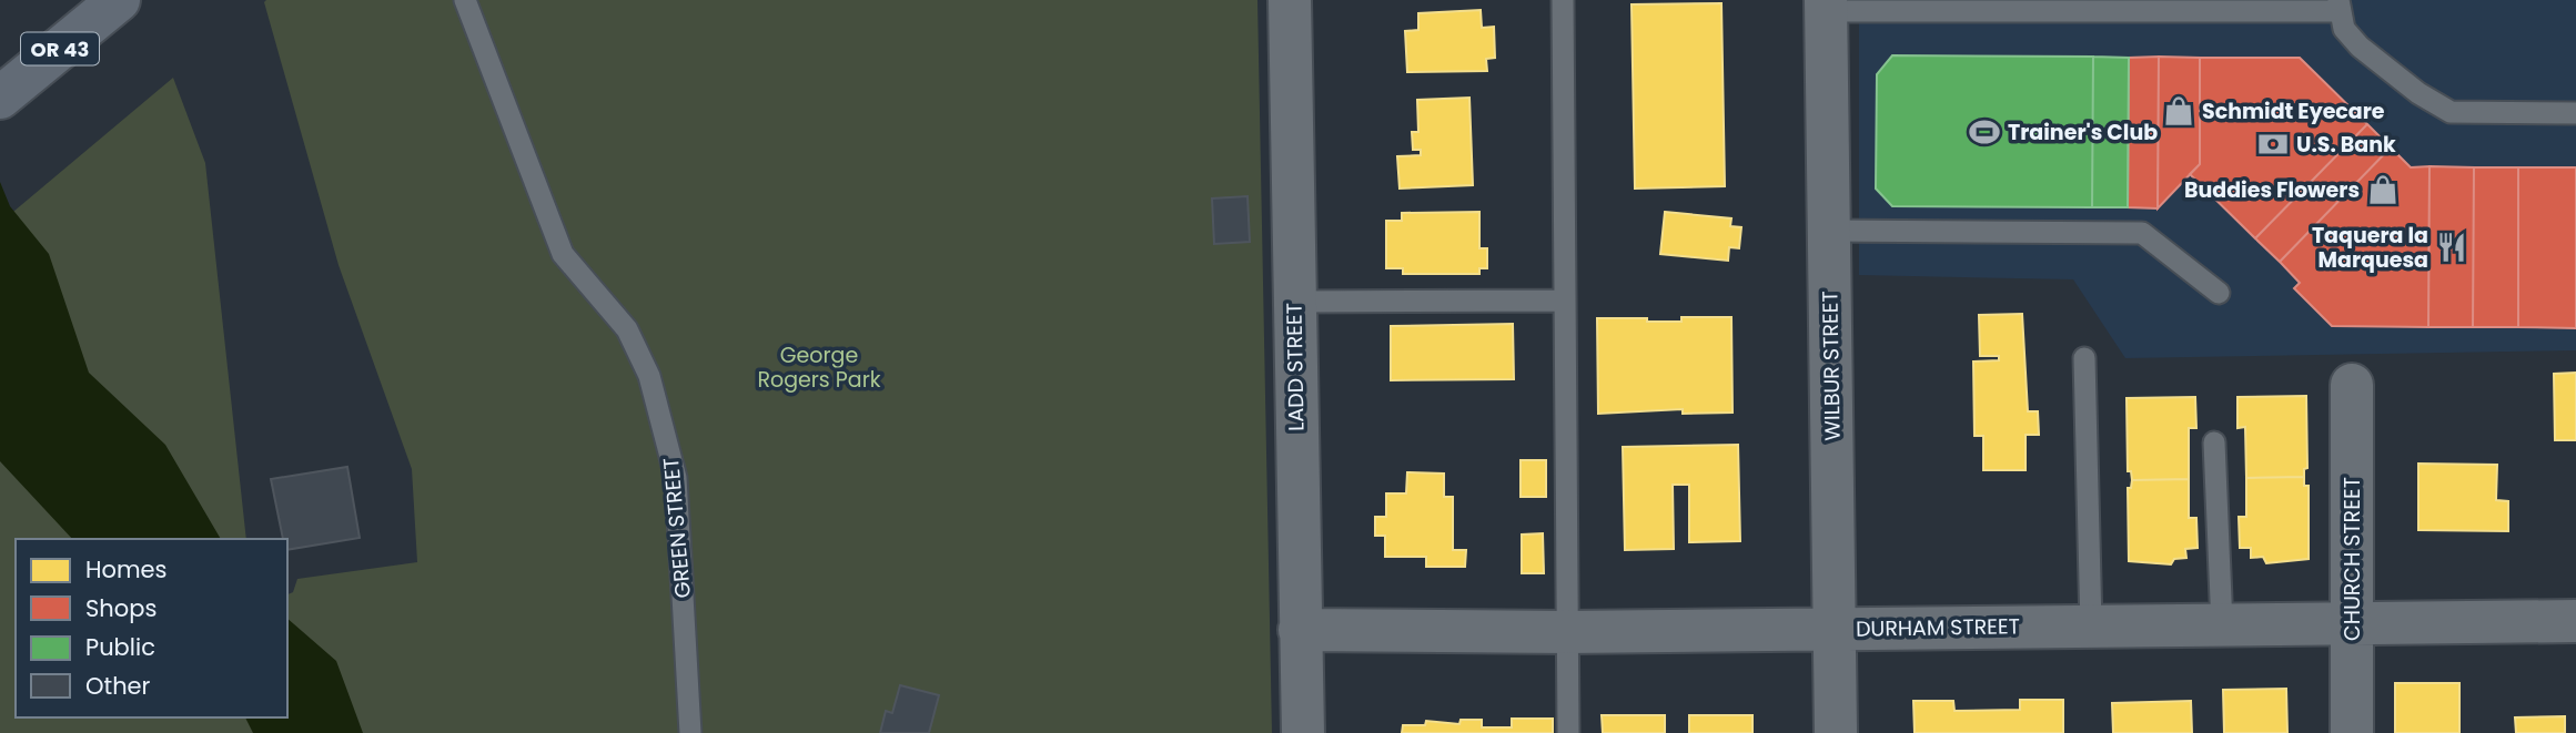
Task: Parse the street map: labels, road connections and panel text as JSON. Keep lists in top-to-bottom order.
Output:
{
  "streets": {
    "main road": ["OR 43"],
    "street": [
      "WILBUR STREET",
      "LADD STREET",
      "CHURCH STREET",
      "DURHAM STREET"
    ],
    "lane": ["GREEN STREET"]
  },
  "crossings": [
    ["WILBUR STREET", "DURHAM STREET"],
    ["LADD STREET", "DURHAM STREET"],
    ["CHURCH STREET", "DURHAM STREET"]
  ],
  "parks": ["George Rogers Park"],
  "places": {
    "shop": ["Schmidt Eyecare", "Buddies Flowers"],
    "sports": ["Trainer's Club"],
    "bank": ["U.S. Bank"],
    "restaurant": ["Taquera la Marquesa"]
  },
  "legend": [
    "Homes",
    "Shops",
    "Public",
    "Other"
  ]
}
